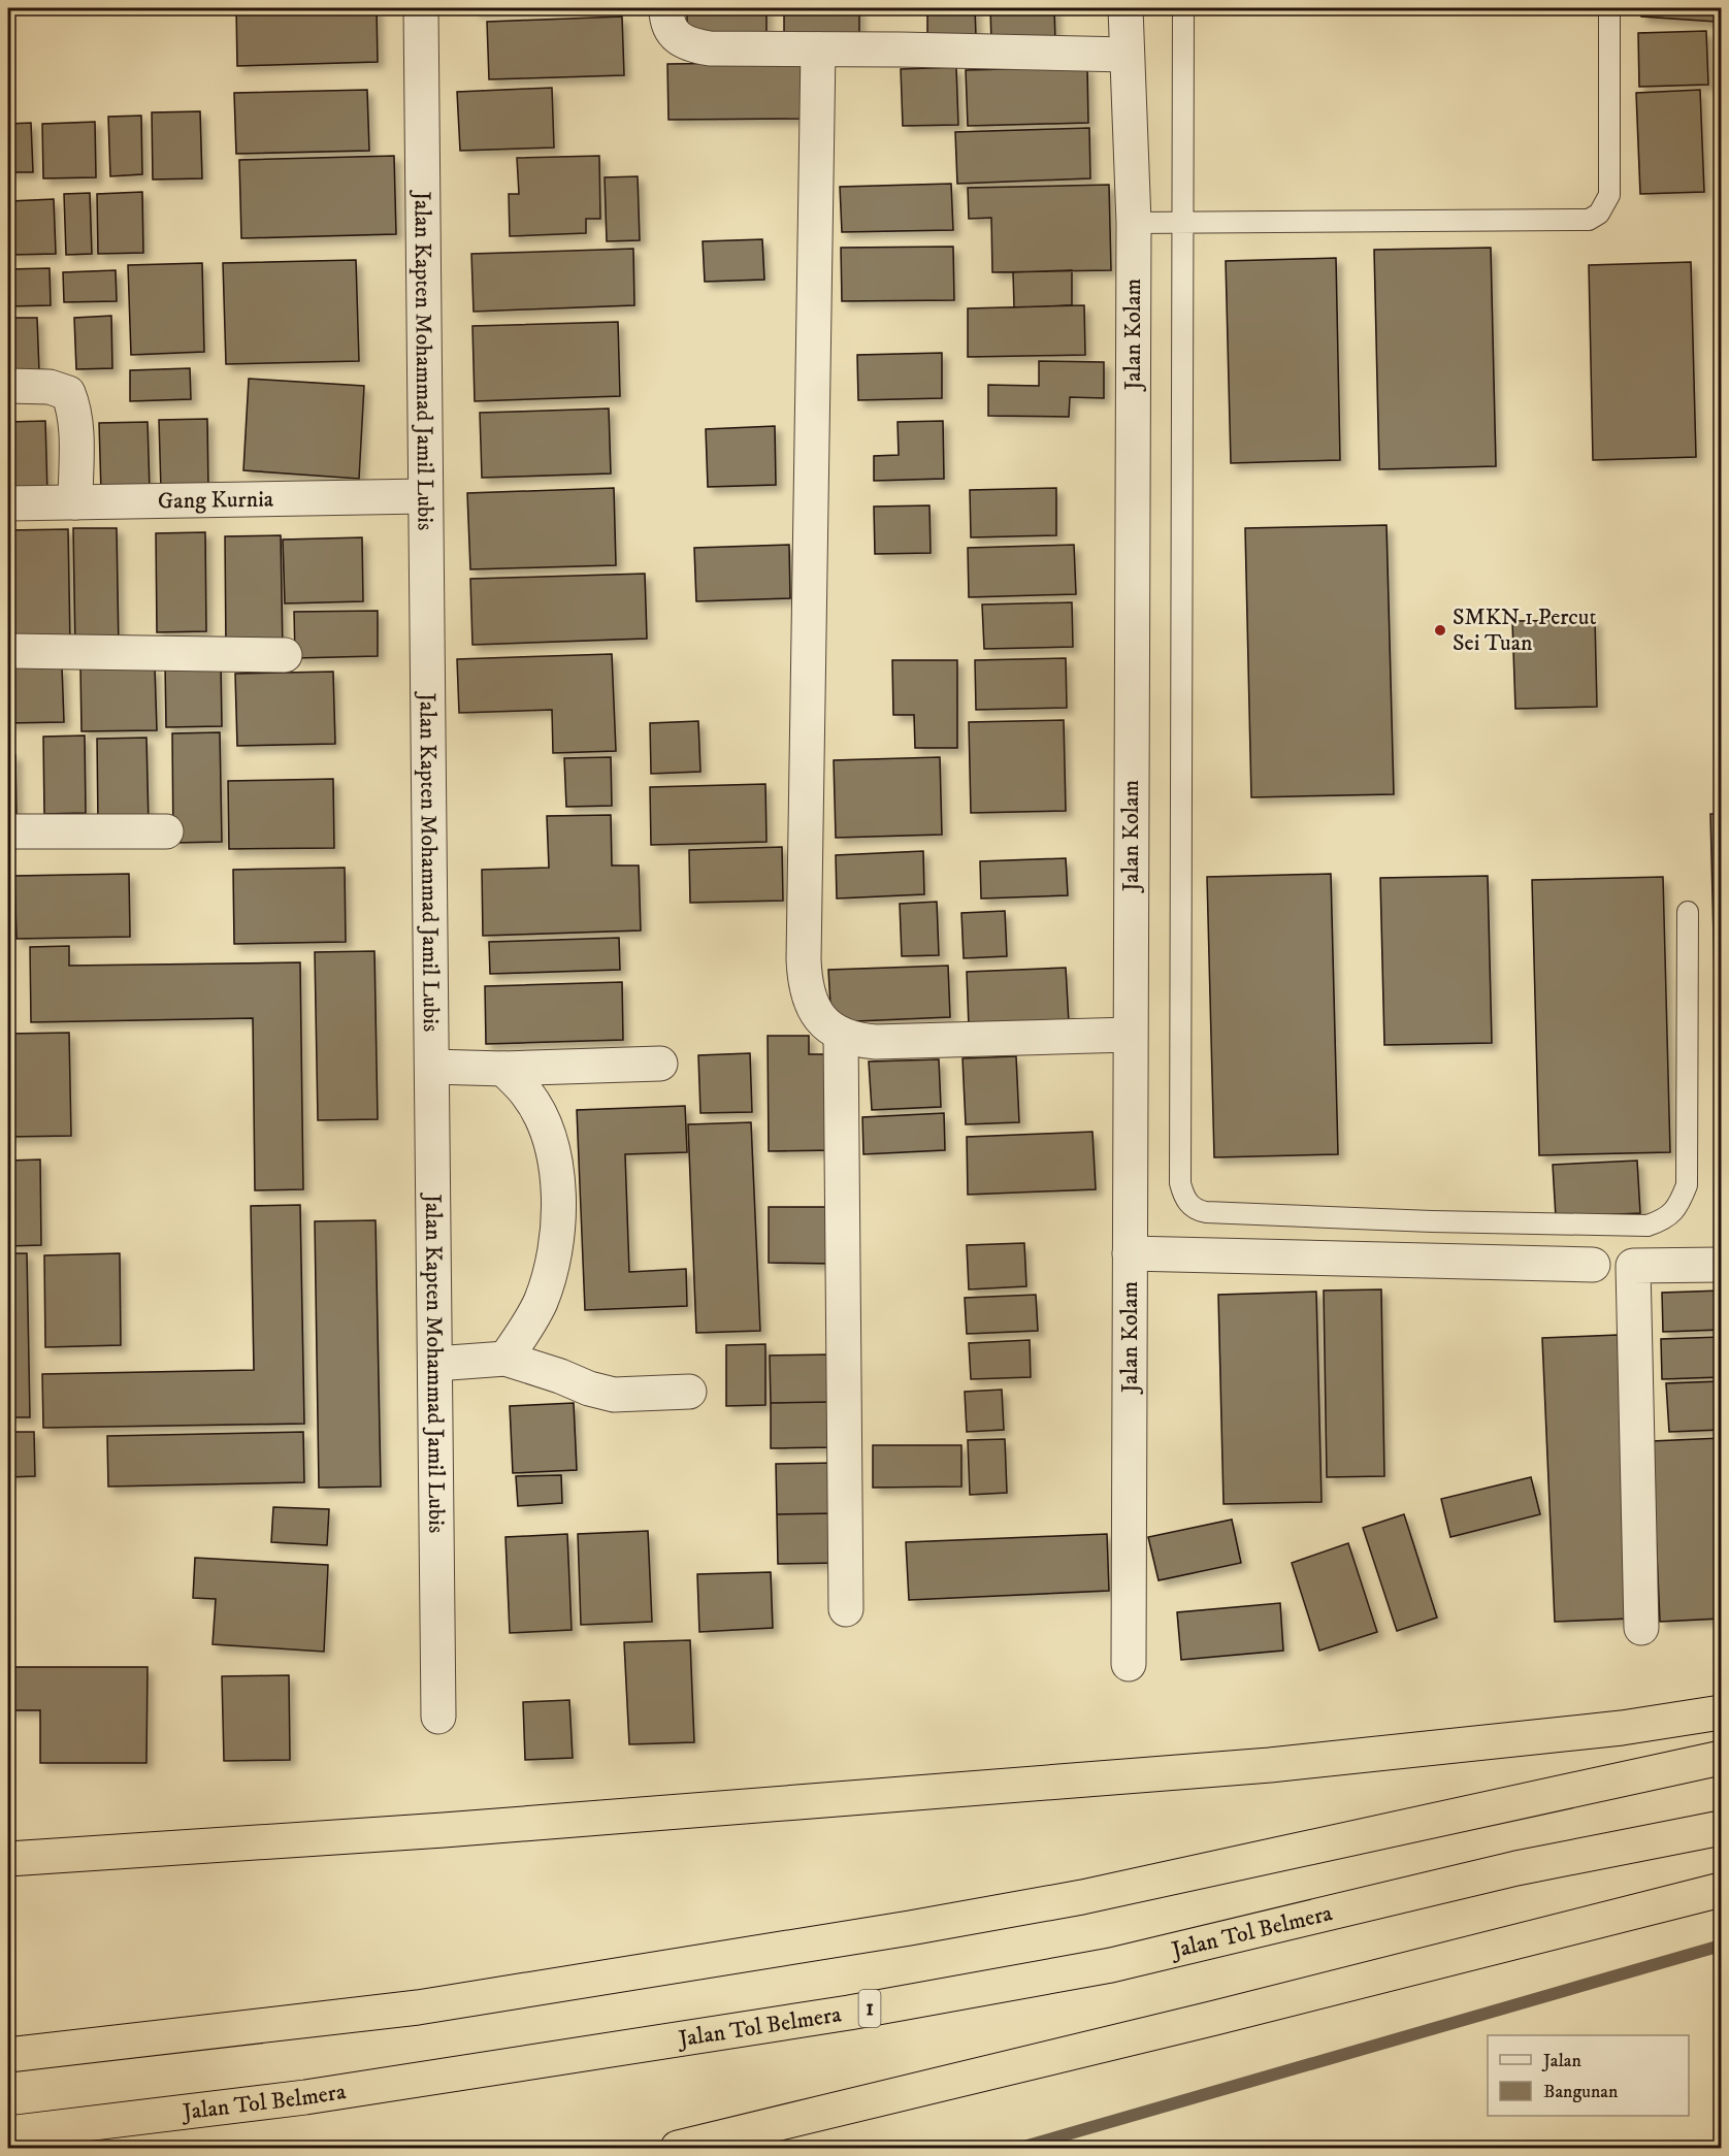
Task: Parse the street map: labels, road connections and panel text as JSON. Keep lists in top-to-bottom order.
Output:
{
  "streets": {
    "highway": ["Jalan Tol Belmera", "1"],
    "street": ["Jalan Kolam", "Jalan Kapten Mohammad Jamil Lubis", "Gang Kurnia"]
  },
  "crossings": [
    ["Jalan Kapten Mohammad Jamil Lubis", "Gang Kurnia"]
  ],
  "places": ["SMKN 1 Percut Sei Tuan"],
  "legend": ["Jalan", "Bangunan"]
}
